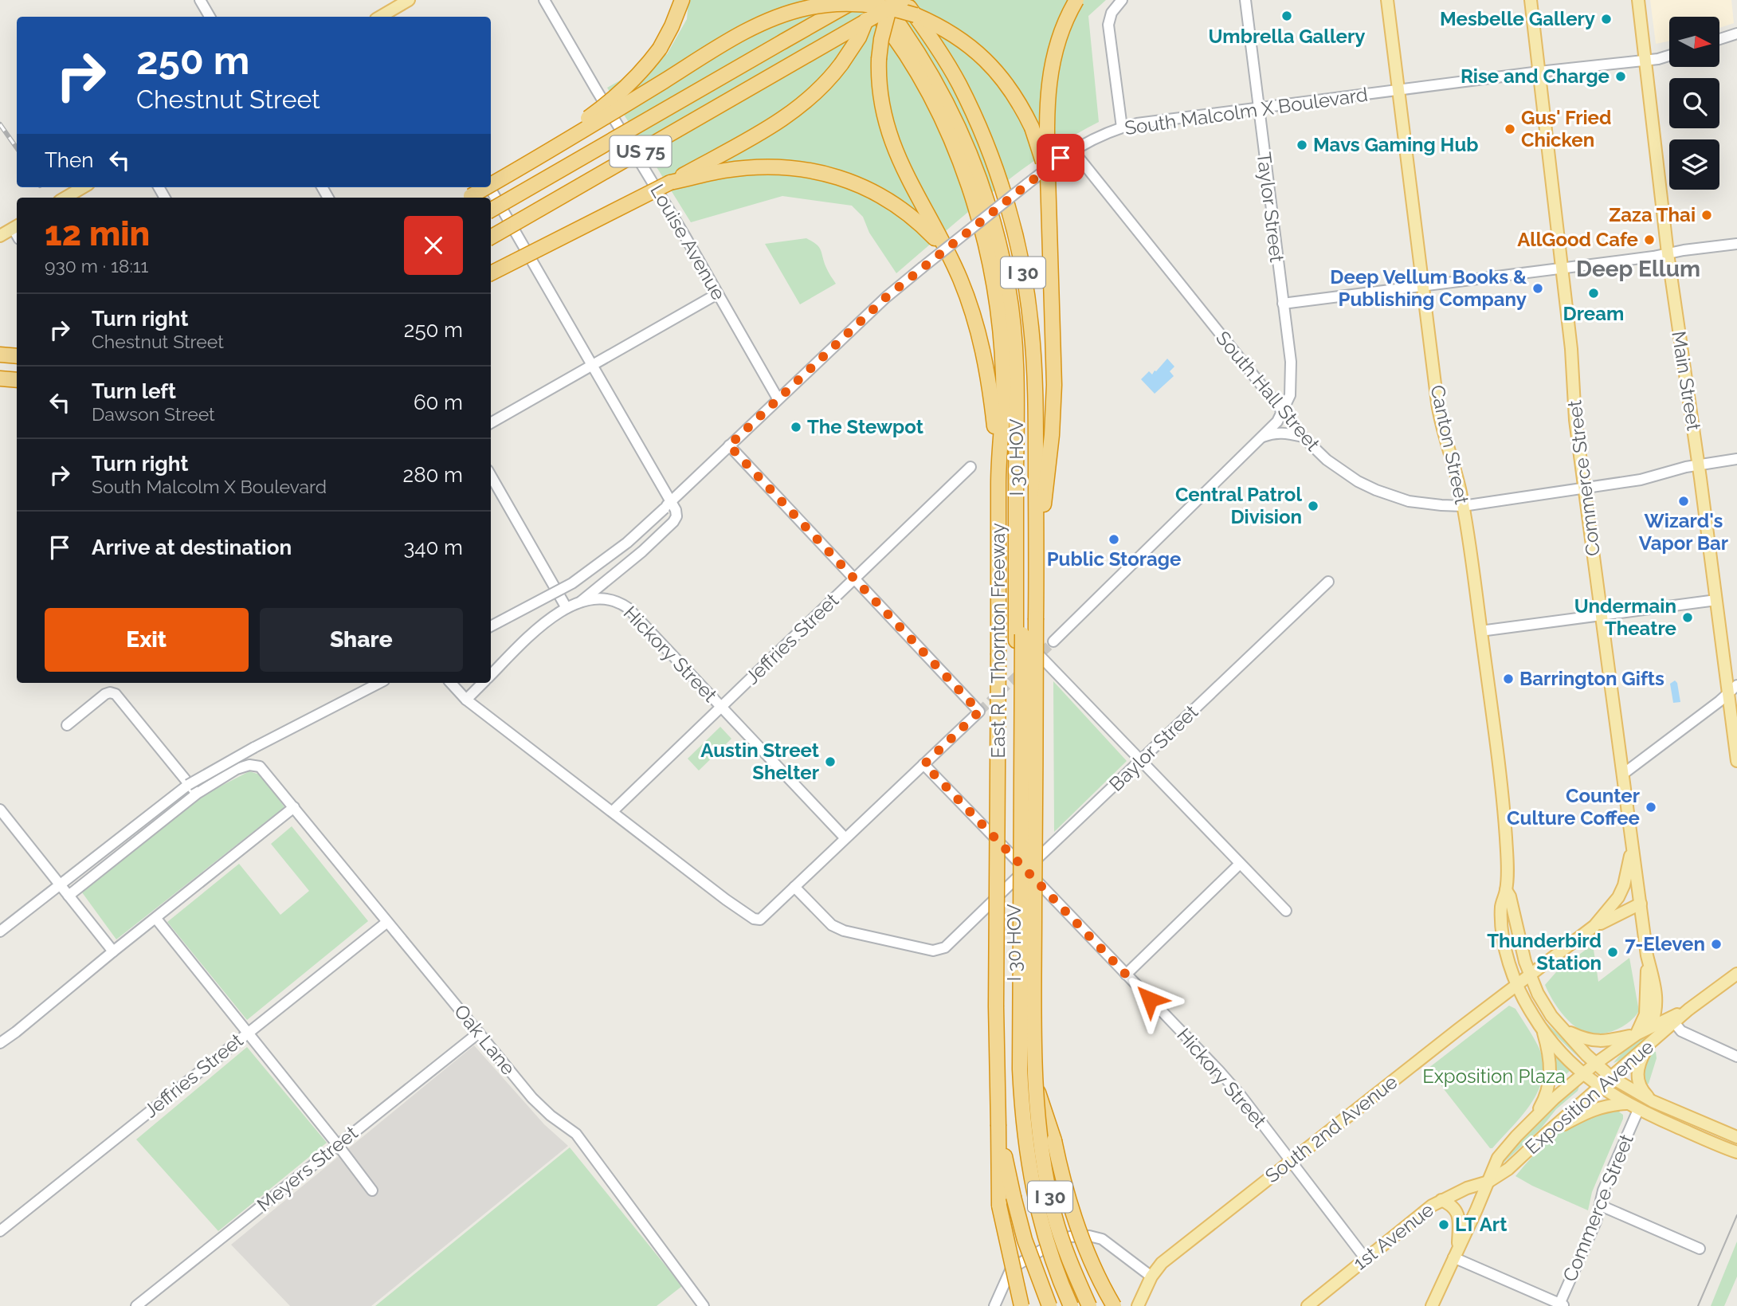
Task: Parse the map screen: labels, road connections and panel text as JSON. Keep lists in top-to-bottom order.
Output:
{
  "streets": {
    "highway": [
      "US 75",
      "I 30",
      "I 30 HOV",
      "East R L Thornton Freeway"
    ],
    "main road": [
      "Main Street",
      "Canton Street",
      "Commerce Street",
      "Exposition Avenue",
      "South 2nd Avenue",
      "1st Avenue"
    ],
    "street": [
      "South Malcolm X Boulevard",
      "Taylor Street",
      "Louise Avenue",
      "South Hall Street",
      "Jeffries Street",
      "Hickory Street",
      "Baylor Street",
      "Oak Lane",
      "Meyers Street"
    ]
  },
  "crossings": [
    ["South Malcolm X Boulevard", "Taylor Street"],
    ["South Malcolm X Boulevard", "Louise Avenue"],
    ["South Malcolm X Boulevard", "Main Street"],
    ["South Malcolm X Boulevard", "South Hall Street"],
    ["South Malcolm X Boulevard", "Canton Street"],
    ["South Malcolm X Boulevard", "Commerce Street"],
    ["US 75", "East R L Thornton Freeway"],
    ["Taylor Street", "South Hall Street"],
    ["Main Street", "South Hall Street"],
    ["South Hall Street", "Canton Street"],
    ["South Hall Street", "Commerce Street"],
    ["Canton Street", "Commerce Street"],
    ["Canton Street", "Exposition Avenue"],
    ["Canton Street", "South 2nd Avenue"],
    ["Commerce Street", "Exposition Avenue"],
    ["Commerce Street", "South 2nd Avenue"],
    ["Jeffries Street", "Hickory Street"],
    ["Jeffries Street", "Oak Lane"],
    ["Hickory Street", "Baylor Street"],
    ["Hickory Street", "South 2nd Avenue"],
    ["Hickory Street", "1st Avenue"],
    ["Oak Lane", "Meyers Street"],
    ["Exposition Avenue", "1st Avenue"]
  ],
  "districts": ["Deep Ellum"],
  "parks": ["Exposition Plaza"],
  "places": [
    "Umbrella Gallery",
    "Mesbelle Gallery",
    "Rise and Charge",
    "Gus' Fried Chicken",
    "Mavs Gaming Hub",
    "Zaza Thai",
    "AllGood Cafe",
    "Deep Vellum Books & Publishing Company",
    "Dream",
    "The Stewpot",
    "Wizard's Vapor Bar",
    "Central Patrol Division",
    "Public Storage",
    "Undermain Theatre",
    "Barrington Gifts",
    "Austin Street Shelter",
    "Counter Culture Coffee",
    "7-Eleven",
    "Thunderbird Station",
    "LT Art"
  ],
  "north": "right",
  "page": {
    "turn": ["250 m", "Chestnut Street"],
    "then": "Then",
    "heading": ["12 min", "930 m · 18:11"],
    "list": [
      {
        "name": "Turn right",
        "note": "Chestnut Street",
        "value": "250 m"
      },
      {
        "name": "Turn left",
        "note": "Dawson Street",
        "value": "60 m"
      },
      {
        "name": "Turn right",
        "note": "South Malcolm X Boulevard",
        "value": "280 m"
      },
      {
        "name": "Arrive at destination",
        "value": "340 m"
      }
    ],
    "buttons": ["Exit", "Share"]
  }
}
